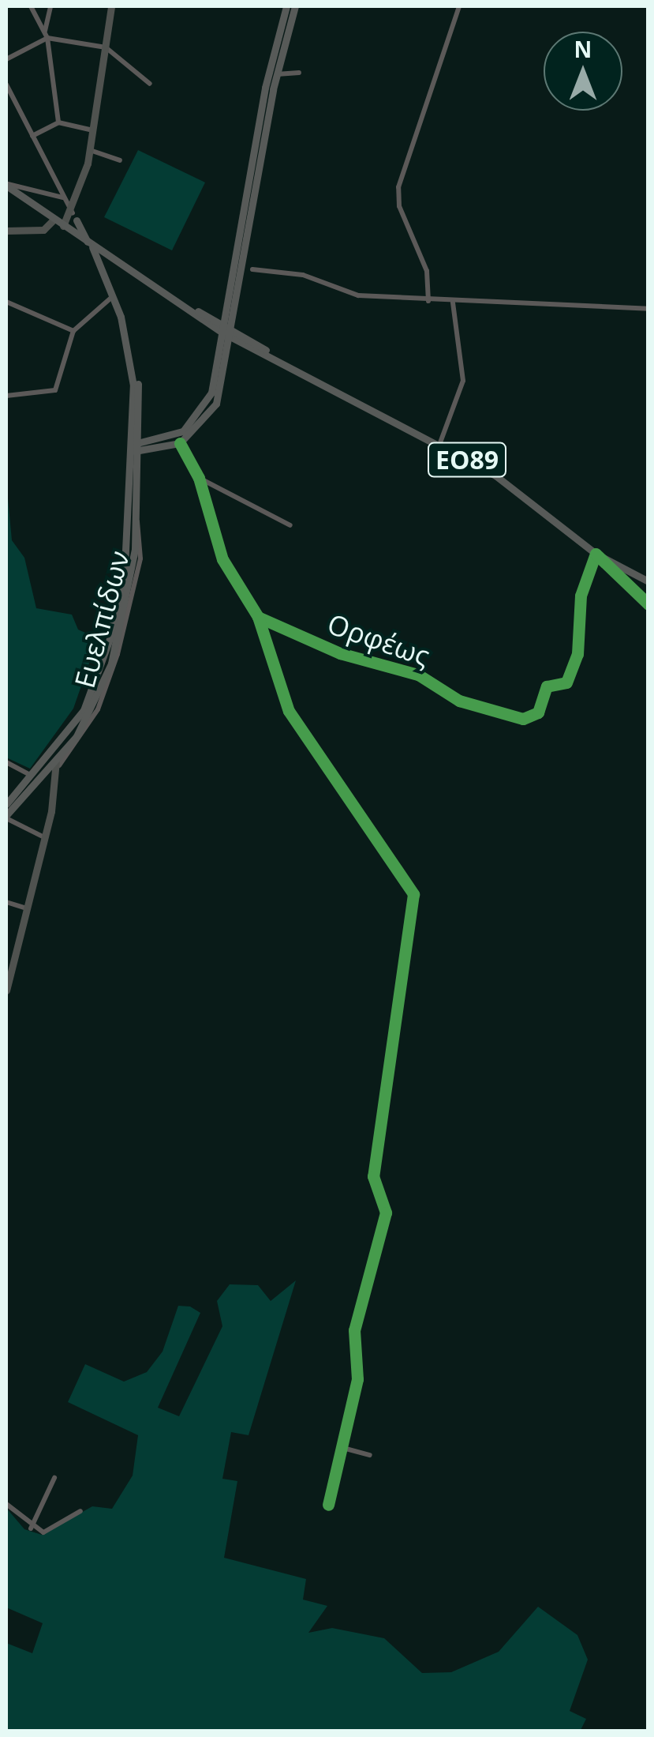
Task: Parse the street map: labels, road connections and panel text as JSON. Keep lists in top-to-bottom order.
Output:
{
  "streets": {
    "main road": ["ΕΟ89"],
    "street": ["Ορφέως"]
  },
  "crossings": [
    ["ΕΟ89", "Ορφέως"]
  ],
  "north": "top"
}
